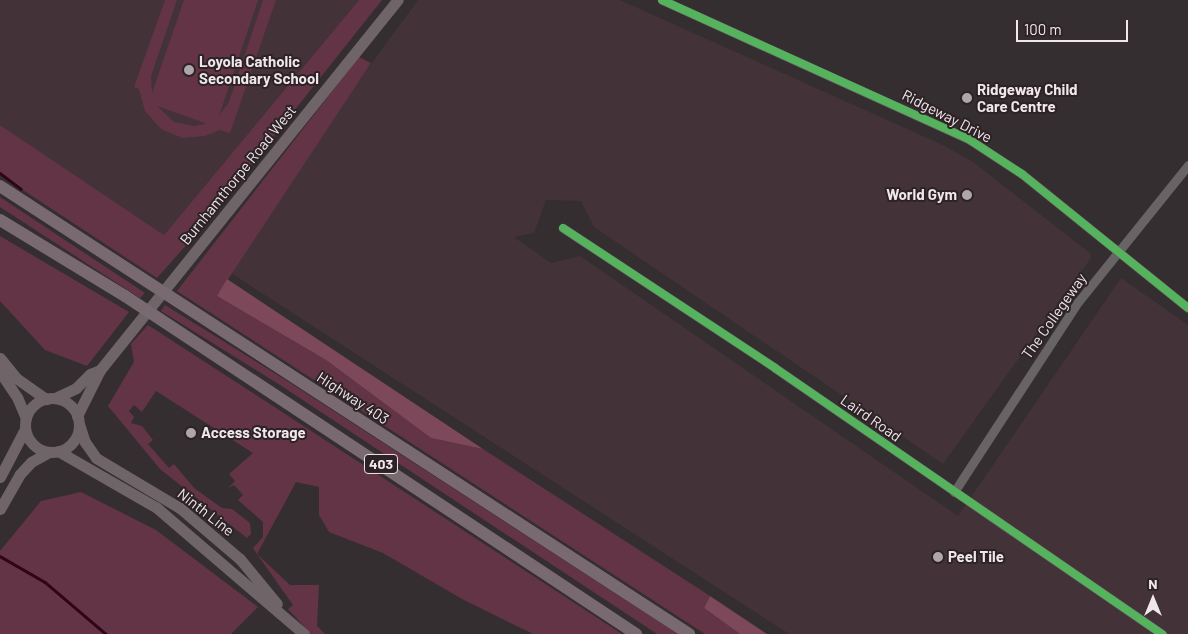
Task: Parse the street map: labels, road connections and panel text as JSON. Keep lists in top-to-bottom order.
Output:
{
  "streets": {
    "highway": ["Highway 403", "403"],
    "main road": ["Burnhamthorpe Road West", "Ninth Line"],
    "street": ["Ridgeway Drive", "The Collegeway", "Laird Road"]
  },
  "crossings": [
    ["Ridgeway Drive", "The Collegeway"],
    ["Burnhamthorpe Road West", "Ninth Line"],
    ["The Collegeway", "Laird Road"]
  ],
  "places": [
    "Loyola Catholic Secondary School",
    "Ridgeway Child Care Centre",
    "World Gym",
    "Access Storage",
    "Peel Tile"
  ],
  "scale_bar": "100 m",
  "north": "top"
}
